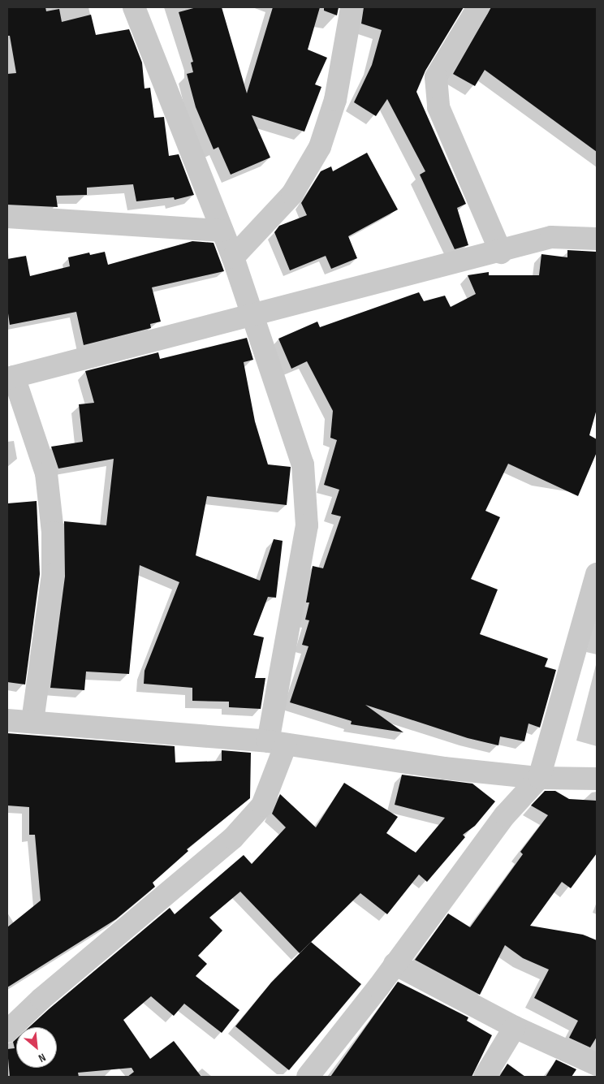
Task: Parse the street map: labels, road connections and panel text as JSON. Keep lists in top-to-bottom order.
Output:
{
  "north": "bottom right"
}
